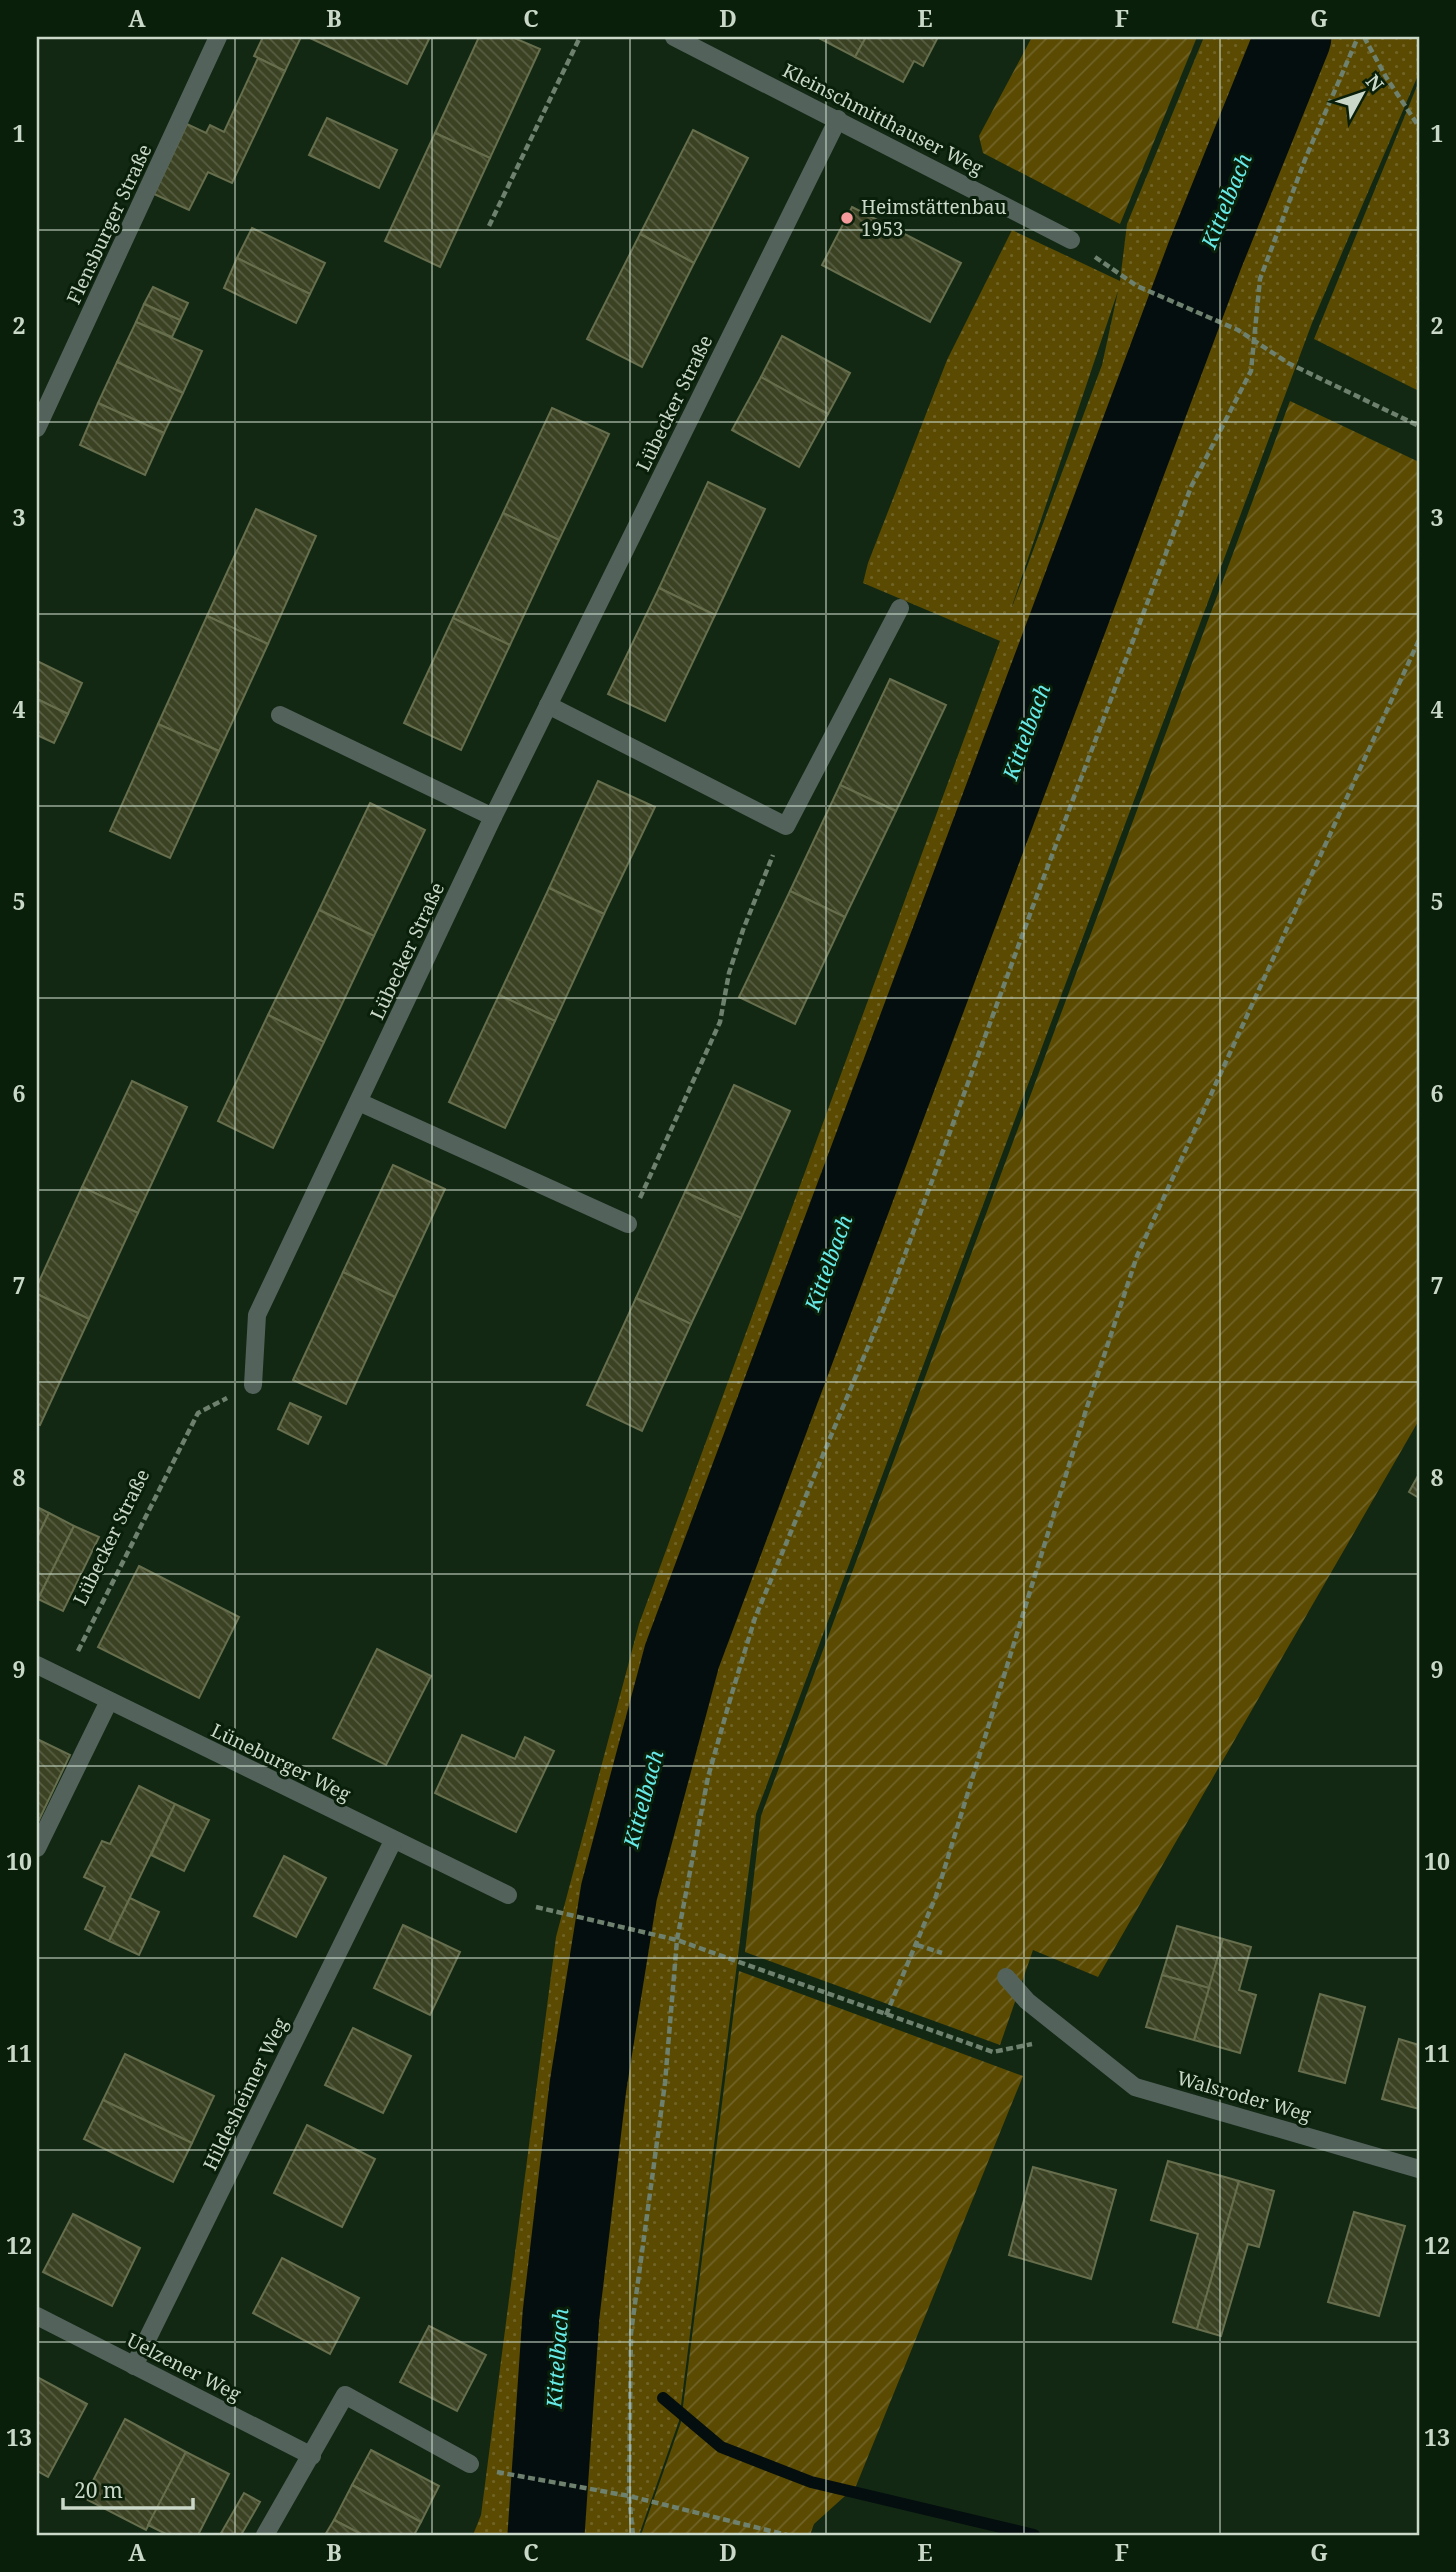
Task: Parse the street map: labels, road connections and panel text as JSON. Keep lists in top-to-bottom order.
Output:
{
  "streets": {
    "street": [
      "Kleinschmitthauser Weg",
      "Flensburger Straße",
      "Lübecker Straße",
      "Lüneburger Weg",
      "Hildesheimer Weg",
      "Walsroder Weg",
      "Uelzener Weg"
    ]
  },
  "crossings": [
    ["Kleinschmitthauser Weg", "Lübecker Straße"],
    ["Lübecker Straße", "Lüneburger Weg"],
    ["Lüneburger Weg", "Hildesheimer Weg"],
    ["Hildesheimer Weg", "Uelzener Weg"]
  ],
  "water": ["Kittelbach"],
  "places": ["Heimstättenbau 1953"],
  "scale_bar": "20 m",
  "north": "top right",
  "grid": {
    "columns": [
      "A",
      "B",
      "C",
      "D",
      "E",
      "F",
      "G"
    ],
    "rows": [
      "1",
      "2",
      "3",
      "4",
      "5",
      "6",
      "7",
      "8",
      "9",
      "10",
      "11",
      "12",
      "13"
    ]
  }
}
